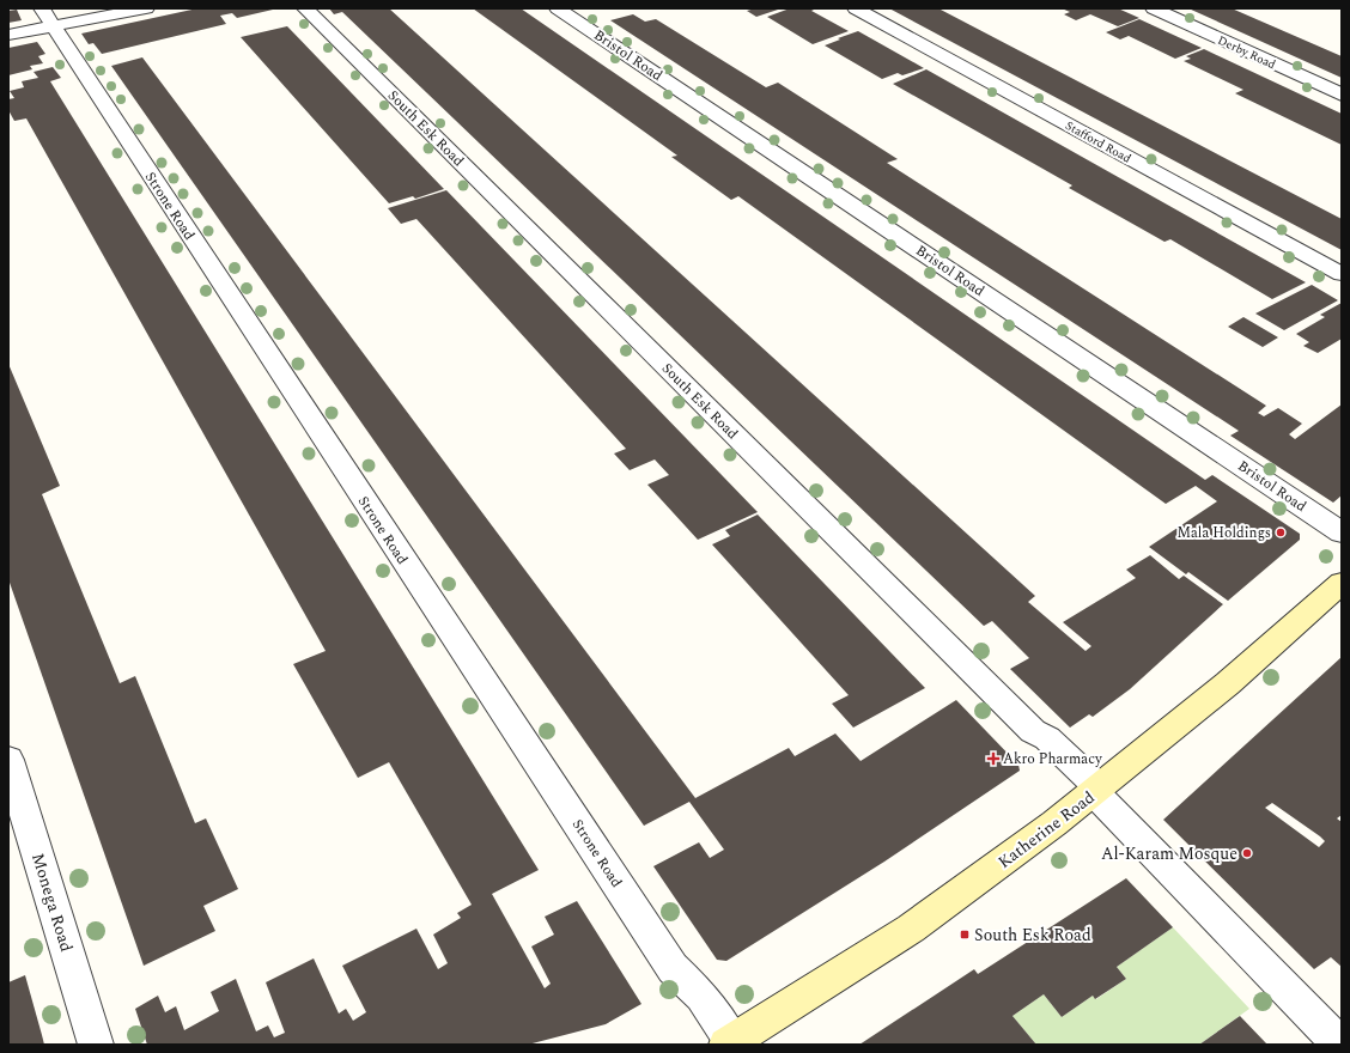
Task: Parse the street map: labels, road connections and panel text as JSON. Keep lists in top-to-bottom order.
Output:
{
  "streets": {
    "main road": ["Katherine Road"],
    "street": [
      "Derby Road",
      "Bristol Road",
      "South Esk Road",
      "Stafford Road",
      "Strone Road",
      "Monega Road"
    ]
  },
  "crossings": [
    ["South Esk Road", "Katherine Road"],
    ["Strone Road", "Katherine Road"]
  ],
  "places": {
    "other": ["Mala Holdings", "Al-Karam Mosque"],
    "health": ["Akro Pharmacy"],
    "transit": ["South Esk Road"]
  }
}
